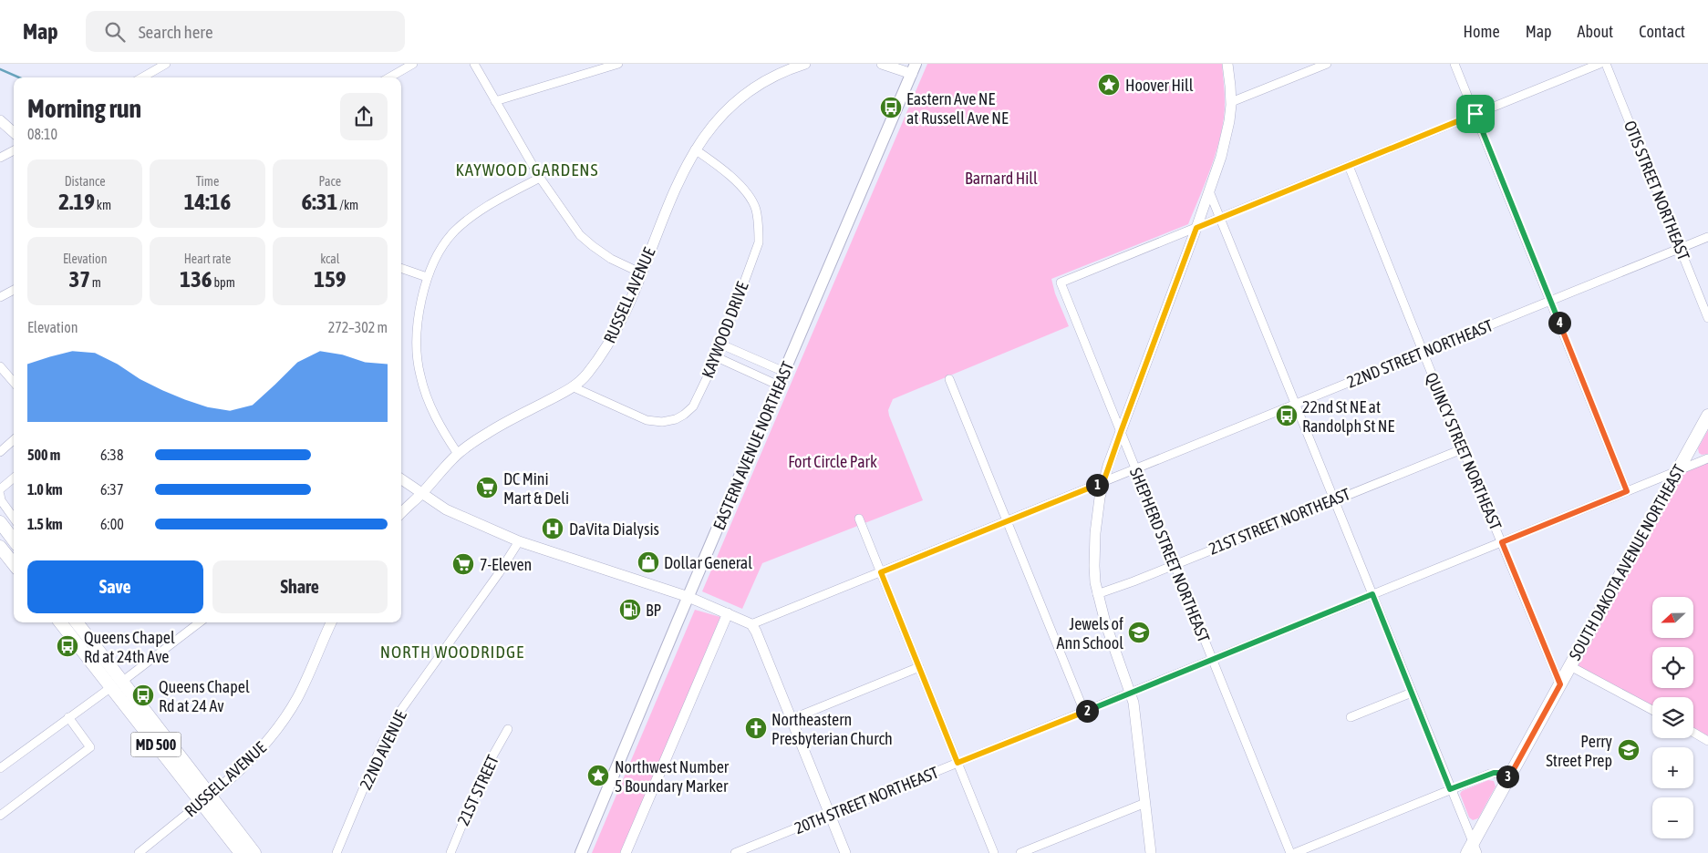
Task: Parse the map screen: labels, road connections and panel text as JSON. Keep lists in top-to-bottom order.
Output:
{
  "streets": {
    "main road": ["EASTERN AVENUE NORTHEAST", "SOUTH DAKOTA AVENUE NORTHEAST", "MD 500"],
    "street": [
      "OTIS STREET NORTHEAST",
      "RUSSELL AVENUE",
      "KAYWOOD DRIVE",
      "22ND STREET NORTHEAST",
      "QUINCY STREET NORTHEAST",
      "21ST STREET NORTHEAST",
      "SHEPHERD STREET NORTHEAST",
      "22ND AVENUE",
      "21ST STREET",
      "20TH STREET NORTHEAST"
    ]
  },
  "crossings": [
    ["OTIS STREET NORTHEAST", "22ND STREET NORTHEAST"],
    ["RUSSELL AVENUE", "KAYWOOD DRIVE"],
    ["RUSSELL AVENUE", "MD 500"],
    ["22ND STREET NORTHEAST", "QUINCY STREET NORTHEAST"],
    ["22ND STREET NORTHEAST", "SHEPHERD STREET NORTHEAST"],
    ["QUINCY STREET NORTHEAST", "21ST STREET NORTHEAST"],
    ["QUINCY STREET NORTHEAST", "SOUTH DAKOTA AVENUE NORTHEAST"],
    ["QUINCY STREET NORTHEAST", "20TH STREET NORTHEAST"],
    ["21ST STREET NORTHEAST", "SHEPHERD STREET NORTHEAST"],
    ["SHEPHERD STREET NORTHEAST", "20TH STREET NORTHEAST"],
    ["SOUTH DAKOTA AVENUE NORTHEAST", "20TH STREET NORTHEAST"]
  ],
  "districts": ["KAYWOOD GARDENS", "NORTH WOODRIDGE"],
  "parks": ["Barnard Hill", "Fort Circle Park"],
  "places": {
    "place": ["Hoover Hill", "Northwest Number 5 Boundary Marker"],
    "bus stop": [
      "Eastern Ave NE at Russell Ave NE",
      "22nd St NE at Randolph St NE",
      "Queens Chapel Rd at 24th Ave",
      "Queens Chapel Rd at 24 Av"
    ],
    "supermarket": ["DC Mini Mart & Deli", "7-Eleven"],
    "hospital": ["DaVita Dialysis"],
    "shop": ["Dollar General"],
    "fuel station": ["BP"],
    "school or university": ["Jewels of Ann School", "Perry Street Prep"],
    "church": ["Northeastern Presbyterian Church"]
  },
  "north": "left",
  "page": {
    "header": "Map",
    "search": "Search here",
    "nav": [
      "Home",
      "Map",
      "About",
      "Contact"
    ],
    "heading": ["Morning run", "08:10"],
    "stats": [
      ["Distance", "2.19 km"],
      ["Time", "14:16"],
      ["Pace", "6:31 /km"],
      ["Elevation", "37 m"],
      ["Heart rate", "136 bpm"],
      ["kcal", "159"]
    ],
    "chart": ["Elevation", "272–302 m"],
    "pins": [
      "4",
      "1",
      "2",
      "3"
    ],
    "list": [
      {
        "name": "500 m",
        "note": "6:38"
      },
      {
        "name": "1.0 km",
        "note": "6:37"
      },
      {
        "name": "1.5 km",
        "note": "6:00"
      }
    ],
    "buttons": ["Save", "Share"],
    "map_buttons": ["+", "−"]
  }
}
